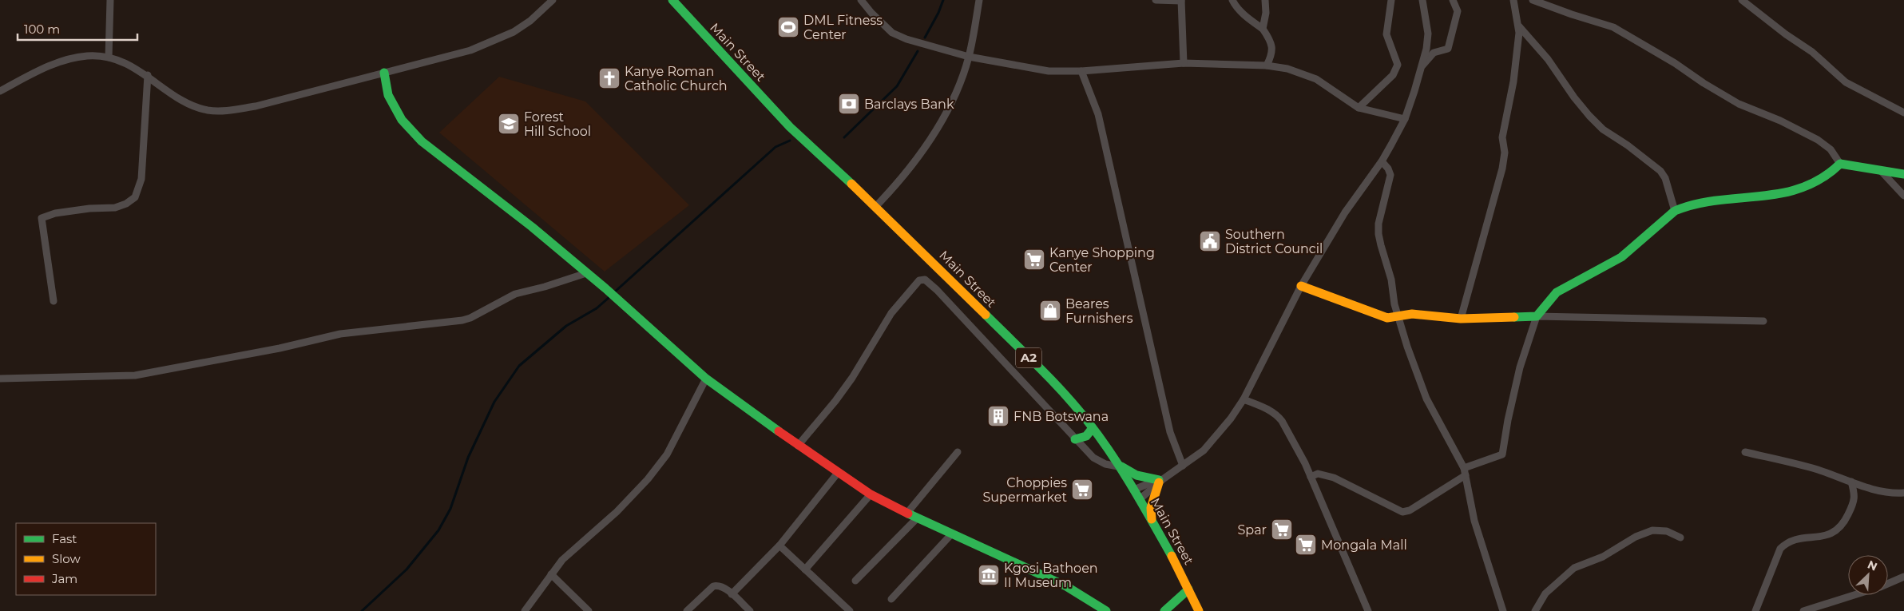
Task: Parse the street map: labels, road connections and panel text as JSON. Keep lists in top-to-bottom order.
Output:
{
  "streets": {
    "main road": ["Main Street", "A2"]
  },
  "places": {
    "sports": ["DML Fitness Center"],
    "church": ["Kanye Roman Catholic Church"],
    "bank": ["Barclays Bank"],
    "school or university": ["Forest Hill School"],
    "public building": ["Southern District Council"],
    "supermarket": [
      "Kanye Shopping Center",
      "Choppies Supermarket",
      "Spar",
      "Mongala Mall"
    ],
    "shop": ["Beares Furnishers"],
    "building": ["FNB Botswana"],
    "museum": ["Kgosi Bathoen II Museum"]
  },
  "legend": ["Fast", "Slow", "Jam"],
  "scale_bar": "100 m",
  "north": "top right"
}
